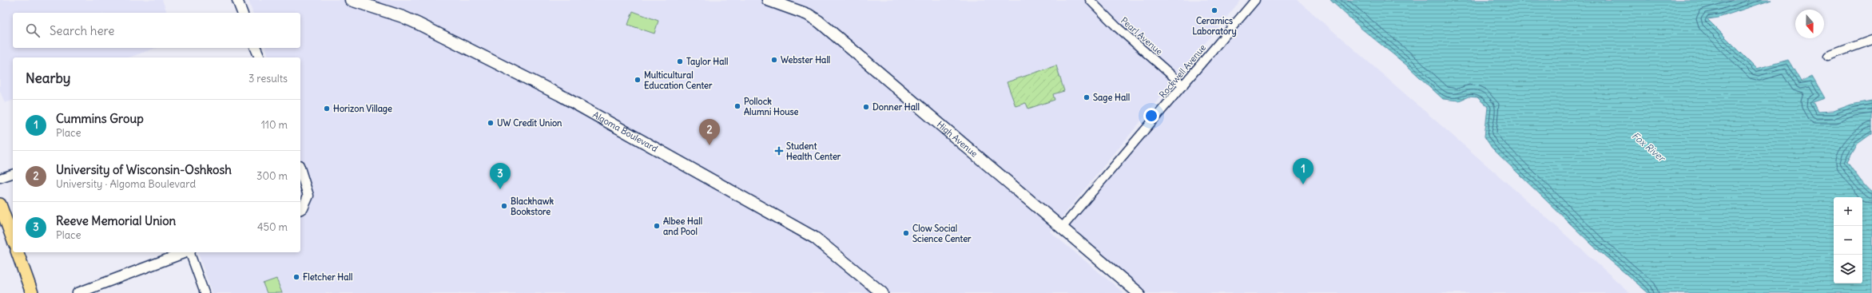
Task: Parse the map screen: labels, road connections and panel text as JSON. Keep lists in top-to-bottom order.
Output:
{
  "streets": {
    "main road": ["Algoma Boulevard", "High Avenue"],
    "street": ["Pearl Avenue", "Rockwell Avenue"]
  },
  "crossings": [
    ["Pearl Avenue", "Rockwell Avenue"],
    ["Rockwell Avenue", "High Avenue"]
  ],
  "water": ["Fox River"],
  "places": {
    "other": [
      "Ceramics Laboratory",
      "Webster Hall",
      "Taylor Hall",
      "Multicultural Education Center",
      "Sage Hall",
      "Pollock Alumni House",
      "Donner Hall",
      "Horizon Village",
      "UW Credit Union",
      "Blackhawk Bookstore",
      "Albee Hall and Pool",
      "Clow Social Science Center",
      "Fletcher Hall"
    ],
    "health": ["Student Health Center"]
  },
  "north": "bottom",
  "page": {
    "search": "Search here",
    "heading": ["Nearby", "3 results"],
    "list": [
      {
        "mark": "1",
        "name": "Cummins Group",
        "note": "Place",
        "value": "110 m"
      },
      {
        "mark": "2",
        "name": "University of Wisconsin-Oshkosh",
        "note": "University · Algoma Boulevard",
        "value": "300 m"
      },
      {
        "mark": "3",
        "name": "Reeve Memorial Union",
        "note": "Place",
        "value": "450 m"
      }
    ],
    "pins": ["2", "1", "3"],
    "map_buttons": ["+", "−"]
  }
}
